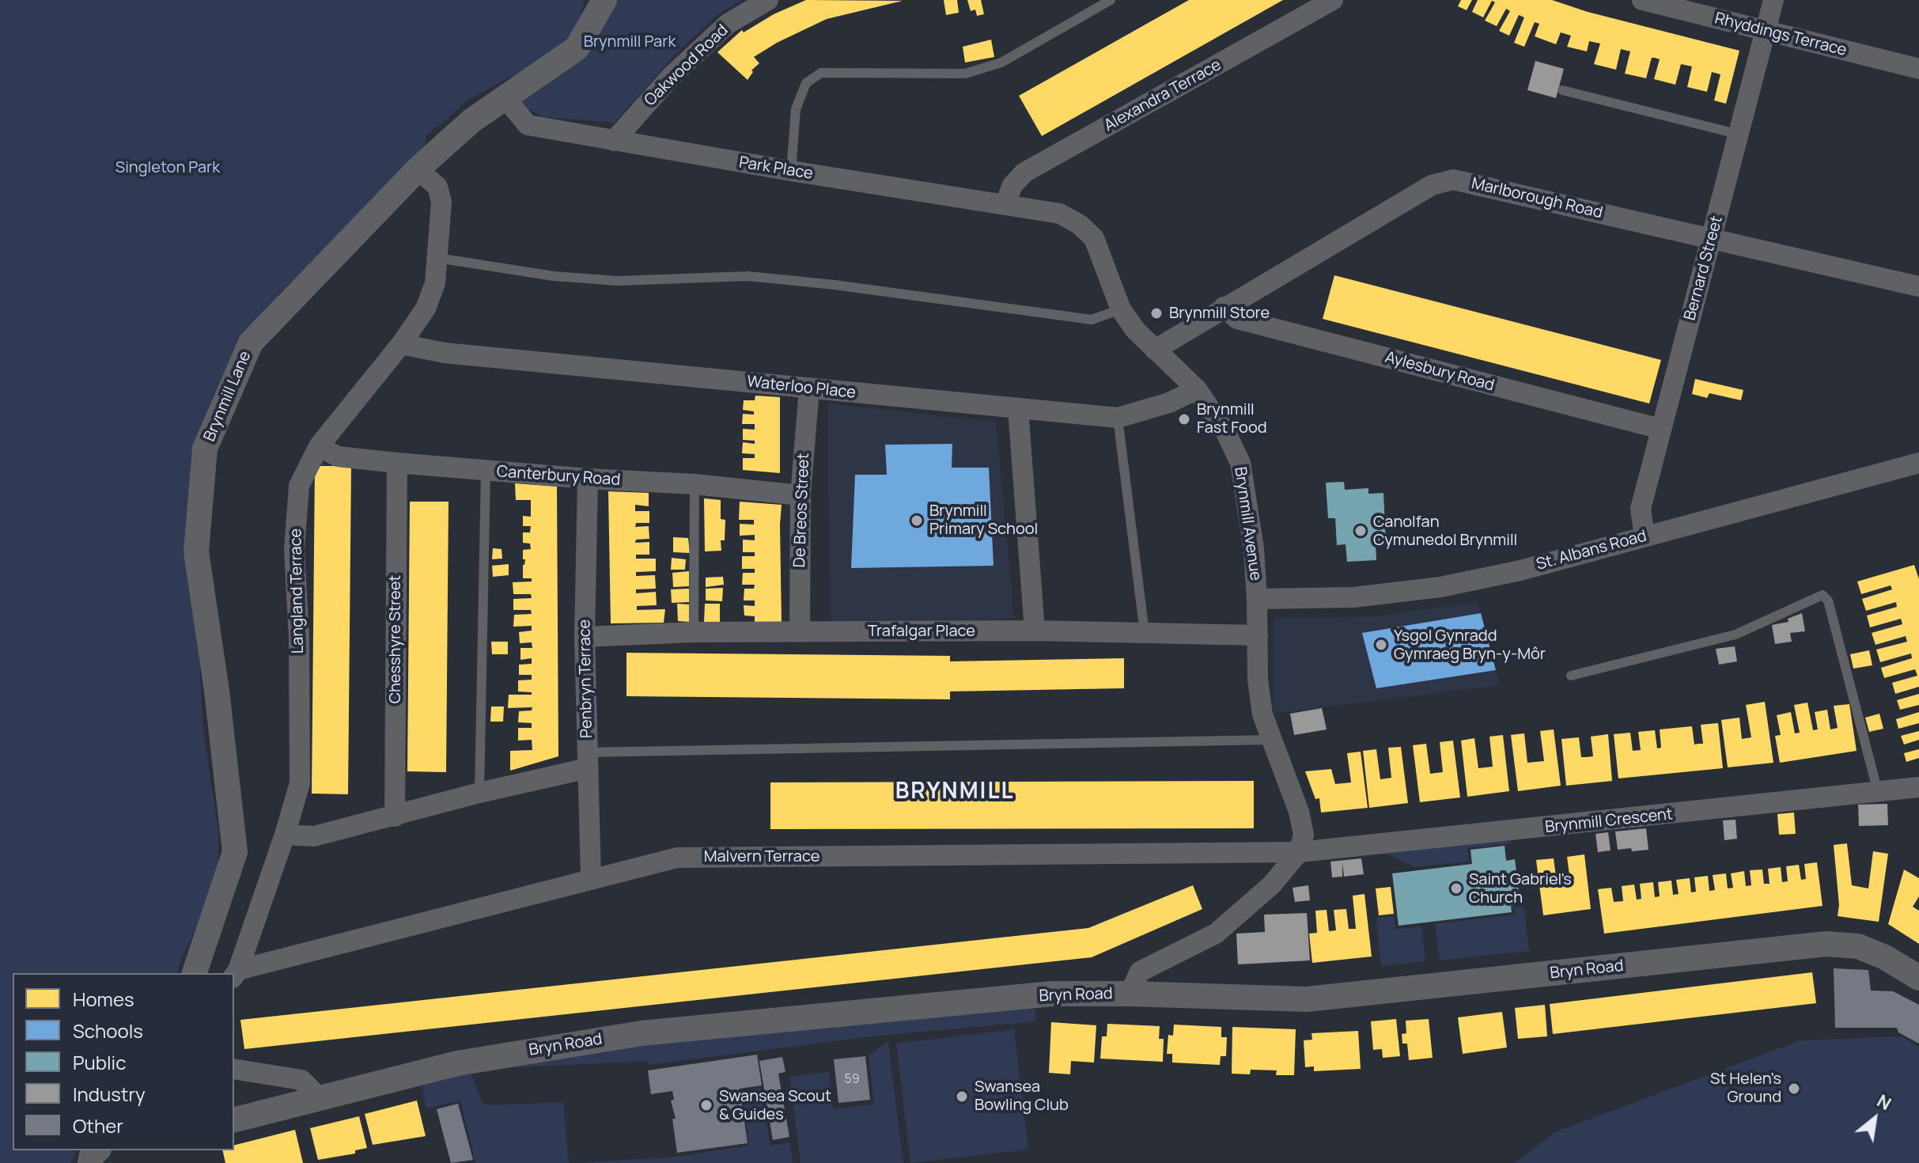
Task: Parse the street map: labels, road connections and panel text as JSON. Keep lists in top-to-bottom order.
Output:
{
  "streets": {
    "street": [
      "Rhyddings Terrace",
      "Oakwood Road",
      "Alexandra Terrace",
      "Park Place",
      "Marlborough Road",
      "Bernard Street",
      "Aylesbury Road",
      "Waterloo Place",
      "Brynmill Lane",
      "Canterbury Road",
      "De Breos Street",
      "Brynmill Avenue",
      "St. Albans Road",
      "Langland Terrace",
      "Trafalgar Place",
      "Chesshyre Street",
      "Penbryn Terrace",
      "Brynmill Crescent",
      "Malvern Terrace",
      "Bryn Road"
    ]
  },
  "crossings": [
    ["Rhyddings Terrace", "Bernard Street"],
    ["Oakwood Road", "Park Place"],
    ["Alexandra Terrace", "Park Place"],
    ["Park Place", "Brynmill Lane"],
    ["Park Place", "Brynmill Avenue"],
    ["Marlborough Road", "Bernard Street"],
    ["Marlborough Road", "Aylesbury Road"],
    ["Marlborough Road", "Brynmill Avenue"],
    ["Bernard Street", "Aylesbury Road"],
    ["Bernard Street", "St. Albans Road"],
    ["Waterloo Place", "De Breos Street"],
    ["Waterloo Place", "Brynmill Avenue"],
    ["Waterloo Place", "Langland Terrace"],
    ["Brynmill Lane", "Langland Terrace"],
    ["Canterbury Road", "De Breos Street"],
    ["Canterbury Road", "Langland Terrace"],
    ["Canterbury Road", "Chesshyre Street"],
    ["Canterbury Road", "Penbryn Terrace"],
    ["De Breos Street", "Trafalgar Place"],
    ["Brynmill Avenue", "St. Albans Road"],
    ["Brynmill Avenue", "Trafalgar Place"],
    ["Brynmill Avenue", "Brynmill Crescent"],
    ["Brynmill Avenue", "Malvern Terrace"],
    ["Langland Terrace", "Malvern Terrace"],
    ["Trafalgar Place", "Penbryn Terrace"],
    ["Penbryn Terrace", "Malvern Terrace"],
    ["Brynmill Crescent", "Malvern Terrace"]
  ],
  "districts": ["BRYNMILL"],
  "parks": ["Brynmill Park", "Singleton Park"],
  "places": [
    "Brynmill Store",
    "Brynmill Fast Food",
    "Brynmill Primary School",
    "Canolfan Cymunedol Brynmill",
    "Ysgol Gynradd Gymraeg Bryn-y-Môr",
    "Saint Gabriel's Church",
    "St Helen's Ground",
    "Swansea Bowling Club",
    "Swansea Scout & Guides"
  ],
  "house_numbers": ["59"],
  "legend": [
    "Homes",
    "Schools",
    "Public",
    "Industry",
    "Other"
  ],
  "north": "top right"
}
